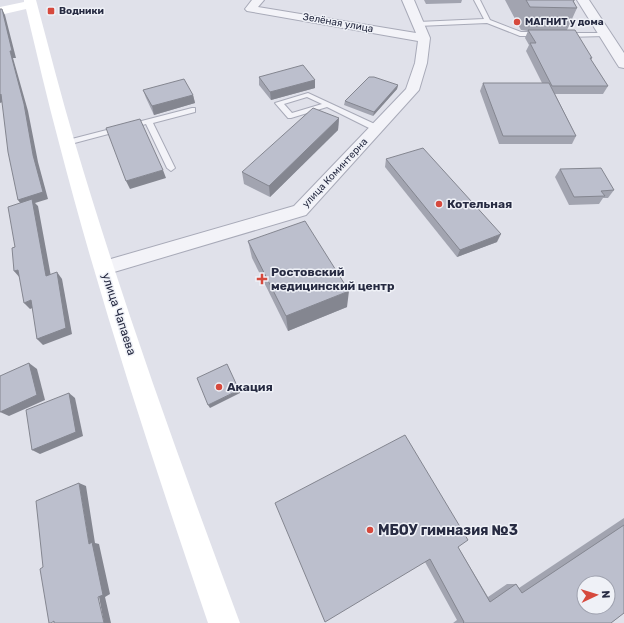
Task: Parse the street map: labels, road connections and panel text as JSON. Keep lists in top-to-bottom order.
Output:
{
  "streets": {
    "main road": ["улица Чапаева"],
    "street": ["Зелёная улица", "улица Коминтерна"]
  },
  "crossings": [
    ["Зелёная улица", "улица Коминтерна"],
    ["улица Коминтерна", "улица Чапаева"]
  ],
  "places": {
    "transit": ["Водники"],
    "other": [
      "МАГНИТ у дома",
      "Котельная",
      "Акация",
      "МБОУ гимназия №3"
    ],
    "health": ["Ростовский медицинский центр"]
  },
  "north": "right"
}
